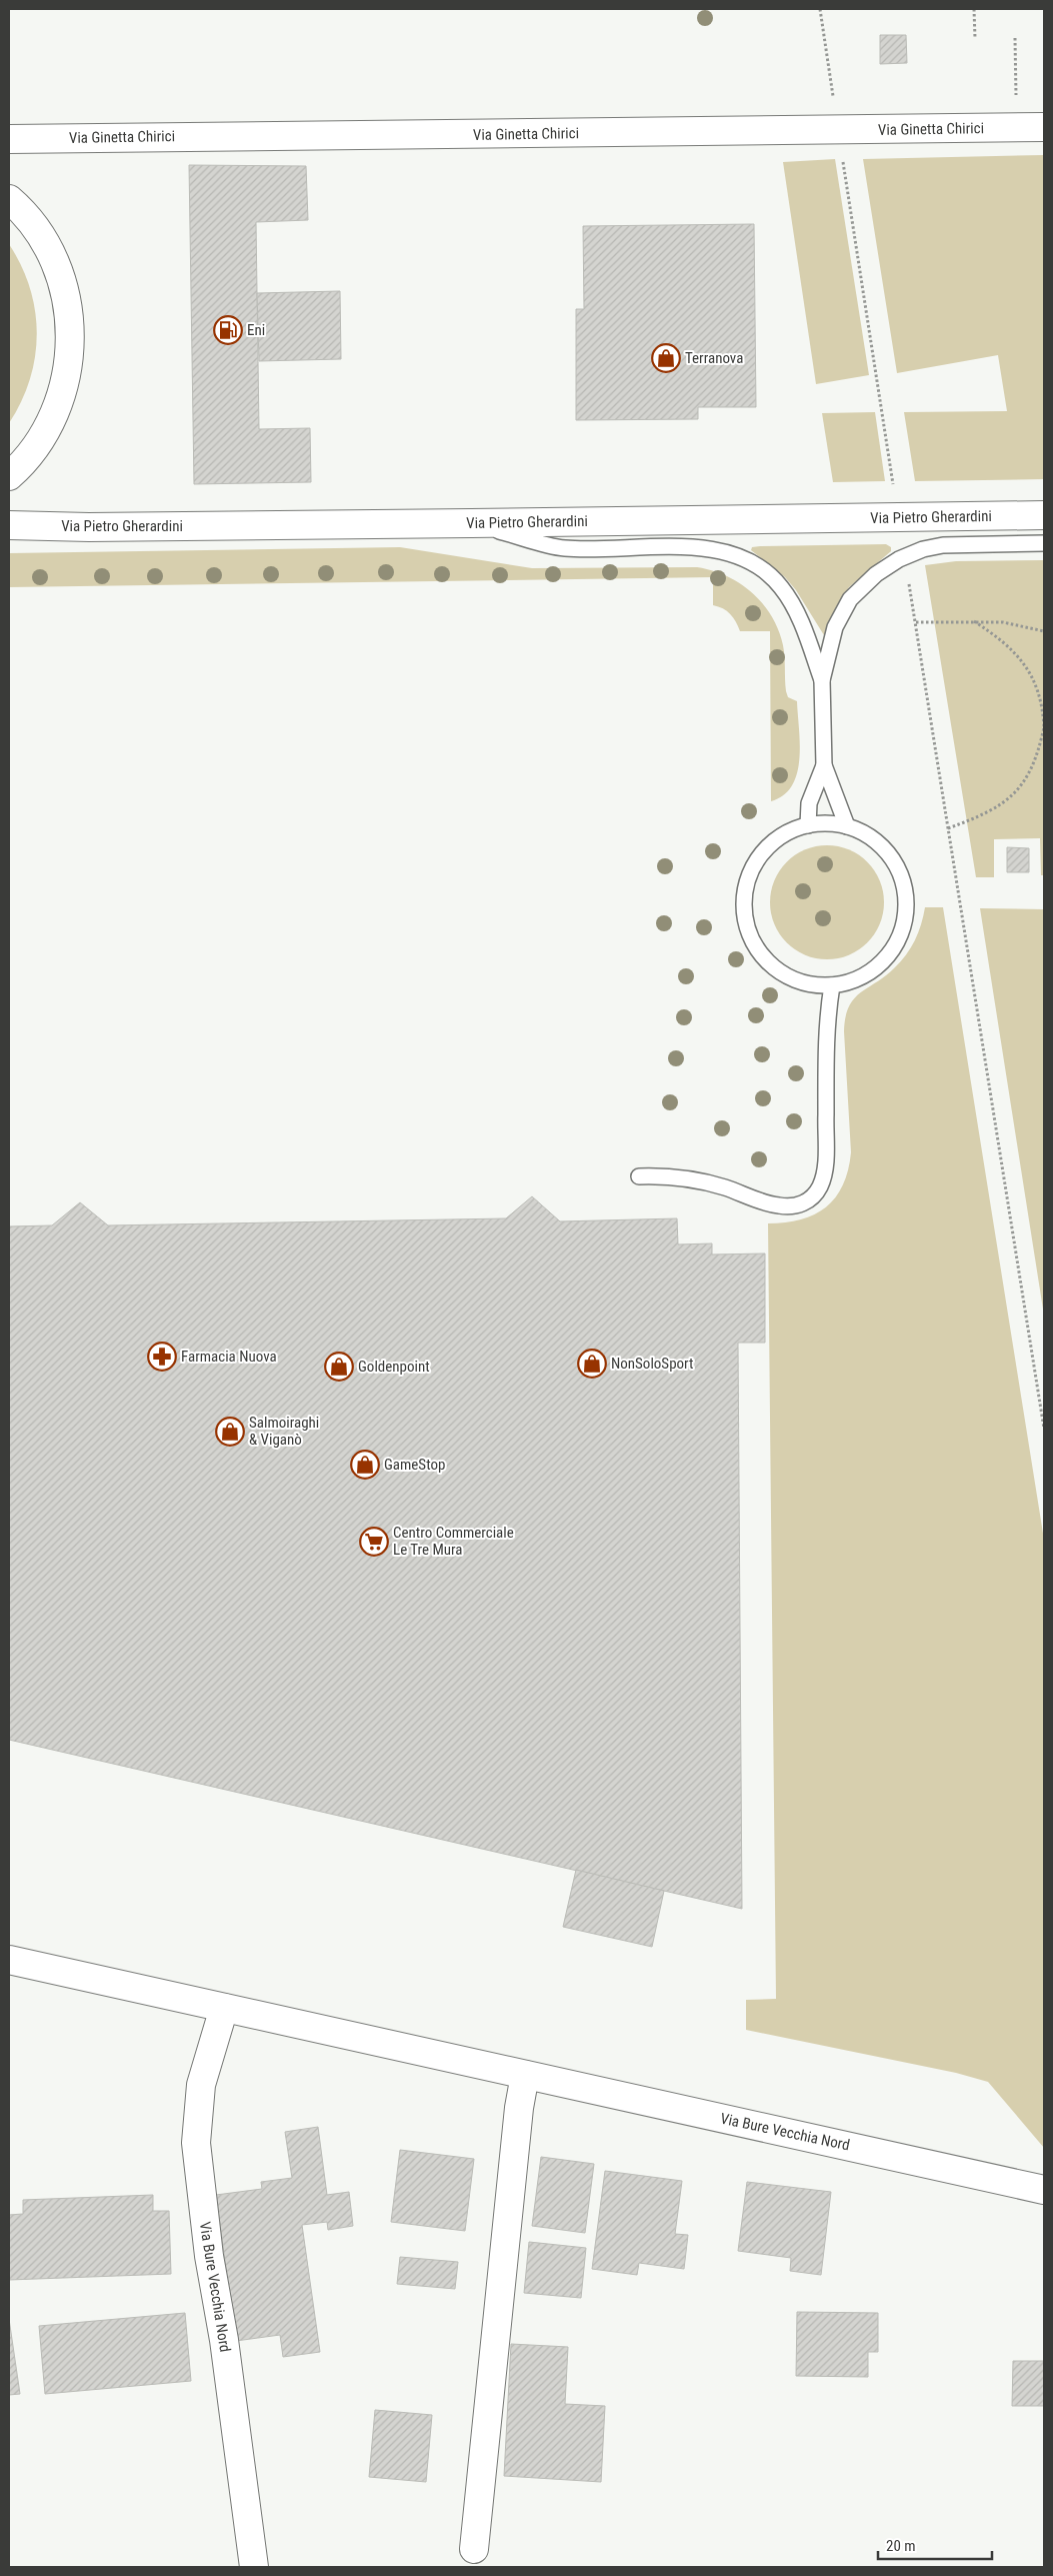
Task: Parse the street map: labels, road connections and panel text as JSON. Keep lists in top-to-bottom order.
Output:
{
  "streets": {
    "main road": ["Via Ginetta Chirici", "Via Pietro Gherardini", "Via Bure Vecchia Nord"]
  },
  "places": {
    "fuel station": ["Eni"],
    "shop": [
      "Terranova",
      "NonSoloSport",
      "Goldenpoint",
      "Salmoiraghi & Viganò",
      "GameStop"
    ],
    "pharmacy": ["Farmacia Nuova"],
    "supermarket": ["Centro Commerciale Le Tre Mura"]
  },
  "scale_bar": "20 m"
}
